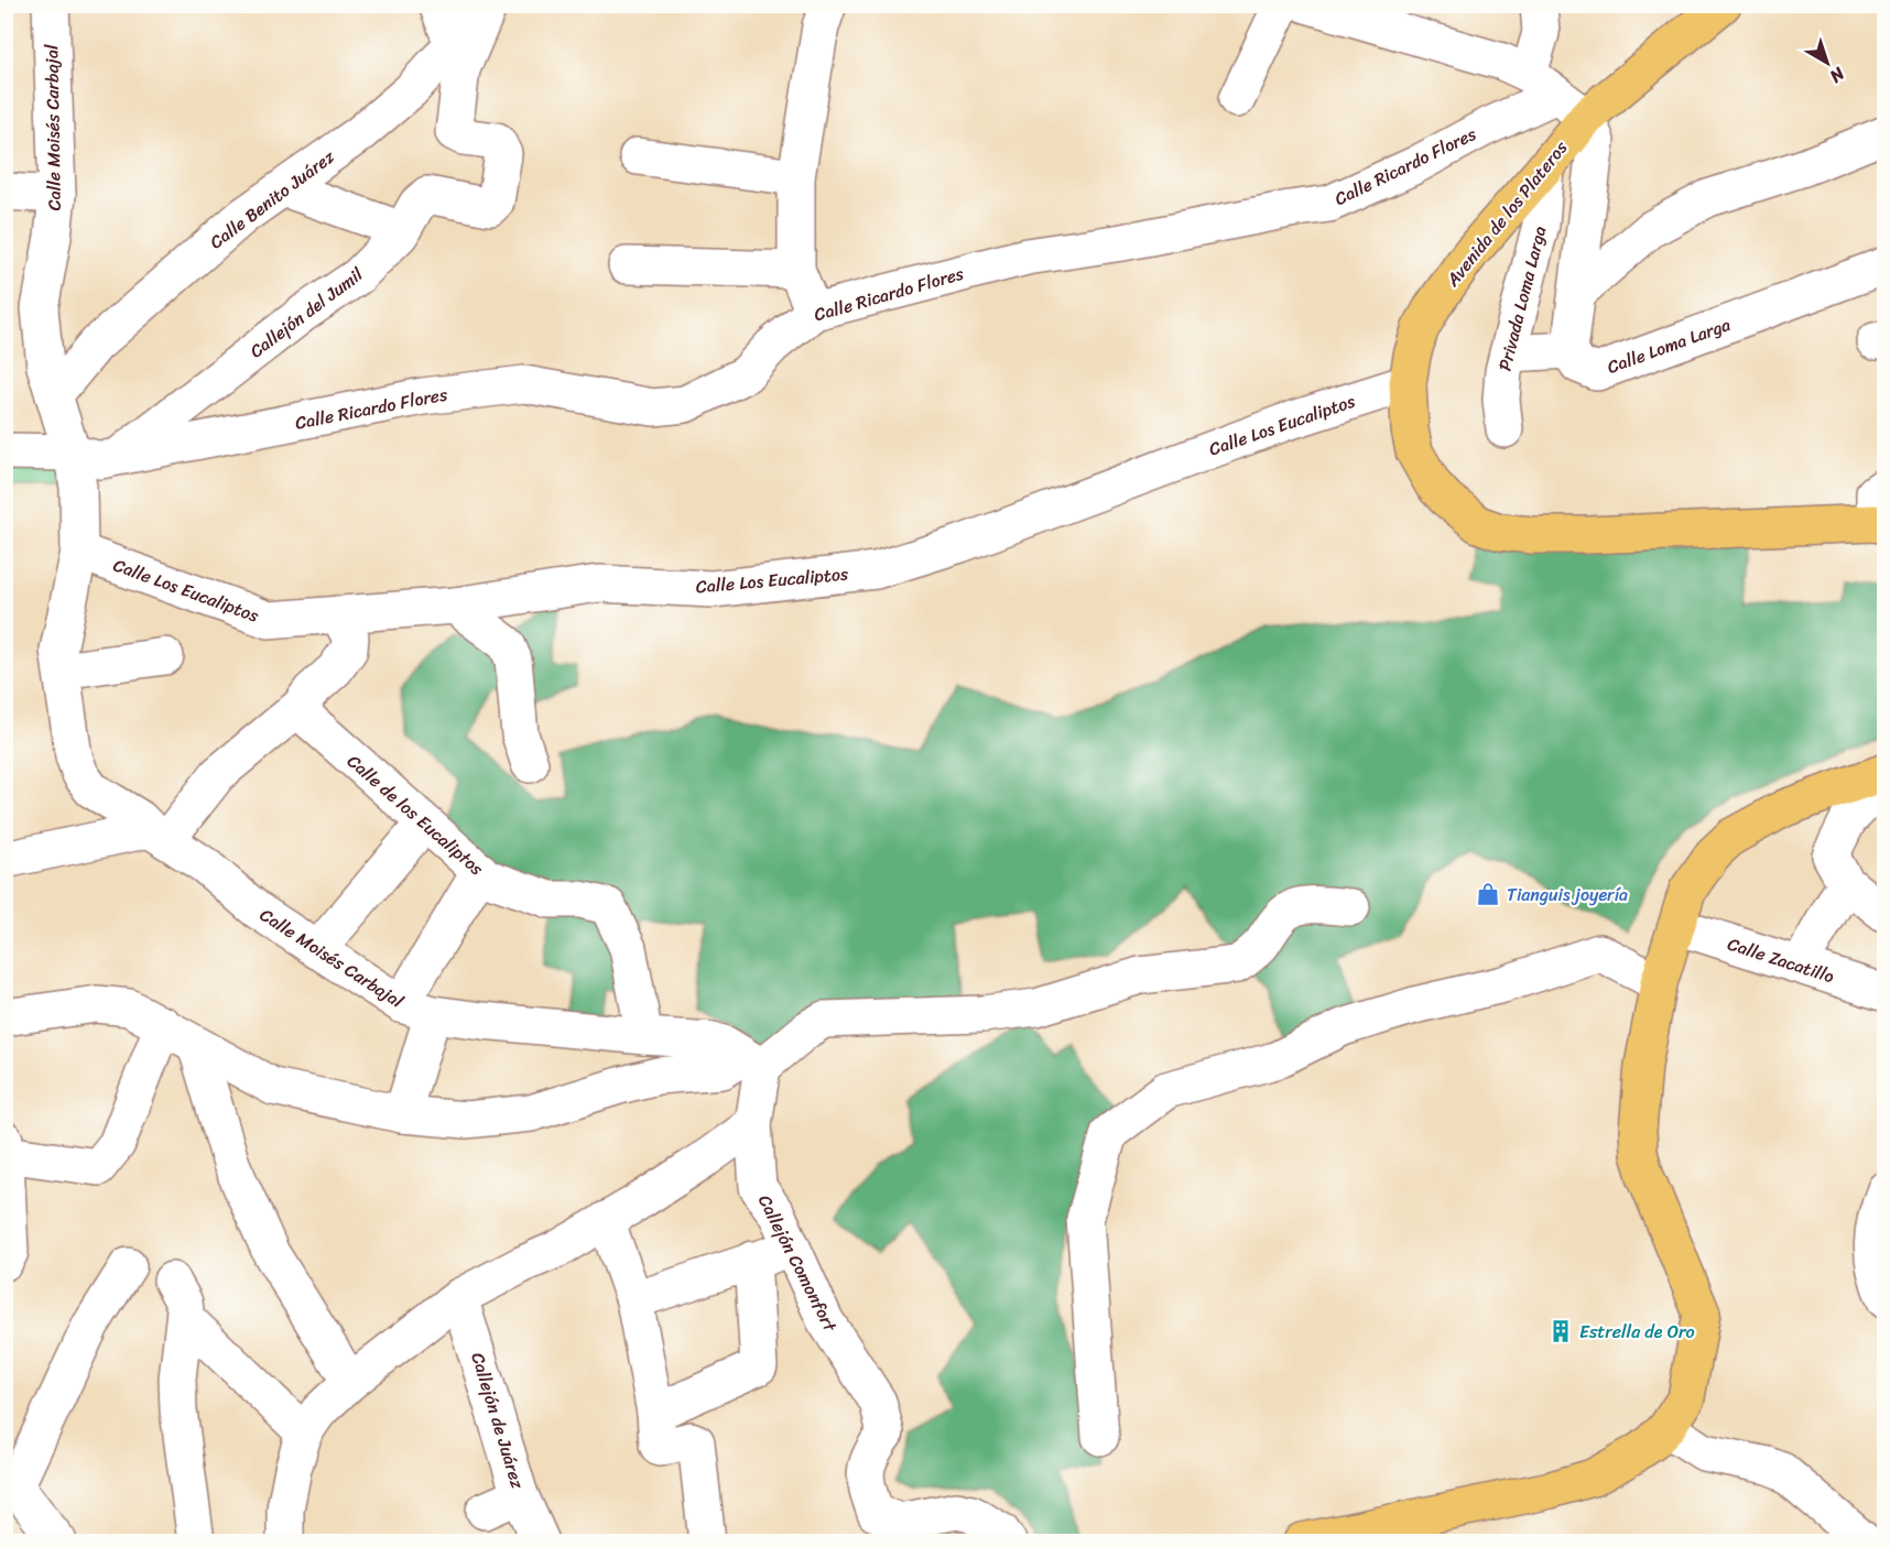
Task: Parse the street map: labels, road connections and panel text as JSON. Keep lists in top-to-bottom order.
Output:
{
  "streets": {
    "main road": ["Avenida de los Plateros"],
    "street": [
      "Calle Moisés Carbajal",
      "Calle Ricardo Flores",
      "Calle Benito Juárez",
      "Privada Loma Larga",
      "Callejón del Jumil",
      "Calle Loma Larga",
      "Calle Los Eucaliptos",
      "Calle de los Eucaliptos",
      "Calle Zacatillo",
      "Callejón Comonfort",
      "Callejón de Juárez"
    ]
  },
  "crossings": [
    ["Calle Moisés Carbajal", "Calle Ricardo Flores"],
    ["Calle Moisés Carbajal", "Calle Benito Juárez"],
    ["Calle Moisés Carbajal", "Calle Los Eucaliptos"],
    ["Calle Moisés Carbajal", "Calle de los Eucaliptos"],
    ["Calle Ricardo Flores", "Callejón del Jumil"],
    ["Calle Benito Juárez", "Callejón del Jumil"],
    ["Avenida de los Plateros", "Privada Loma Larga"],
    ["Avenida de los Plateros", "Calle Los Eucaliptos"]
  ],
  "places": {
    "shop": ["Tianguis joyería"],
    "building": ["Estrella de Oro"]
  },
  "north": "bottom right"
}
